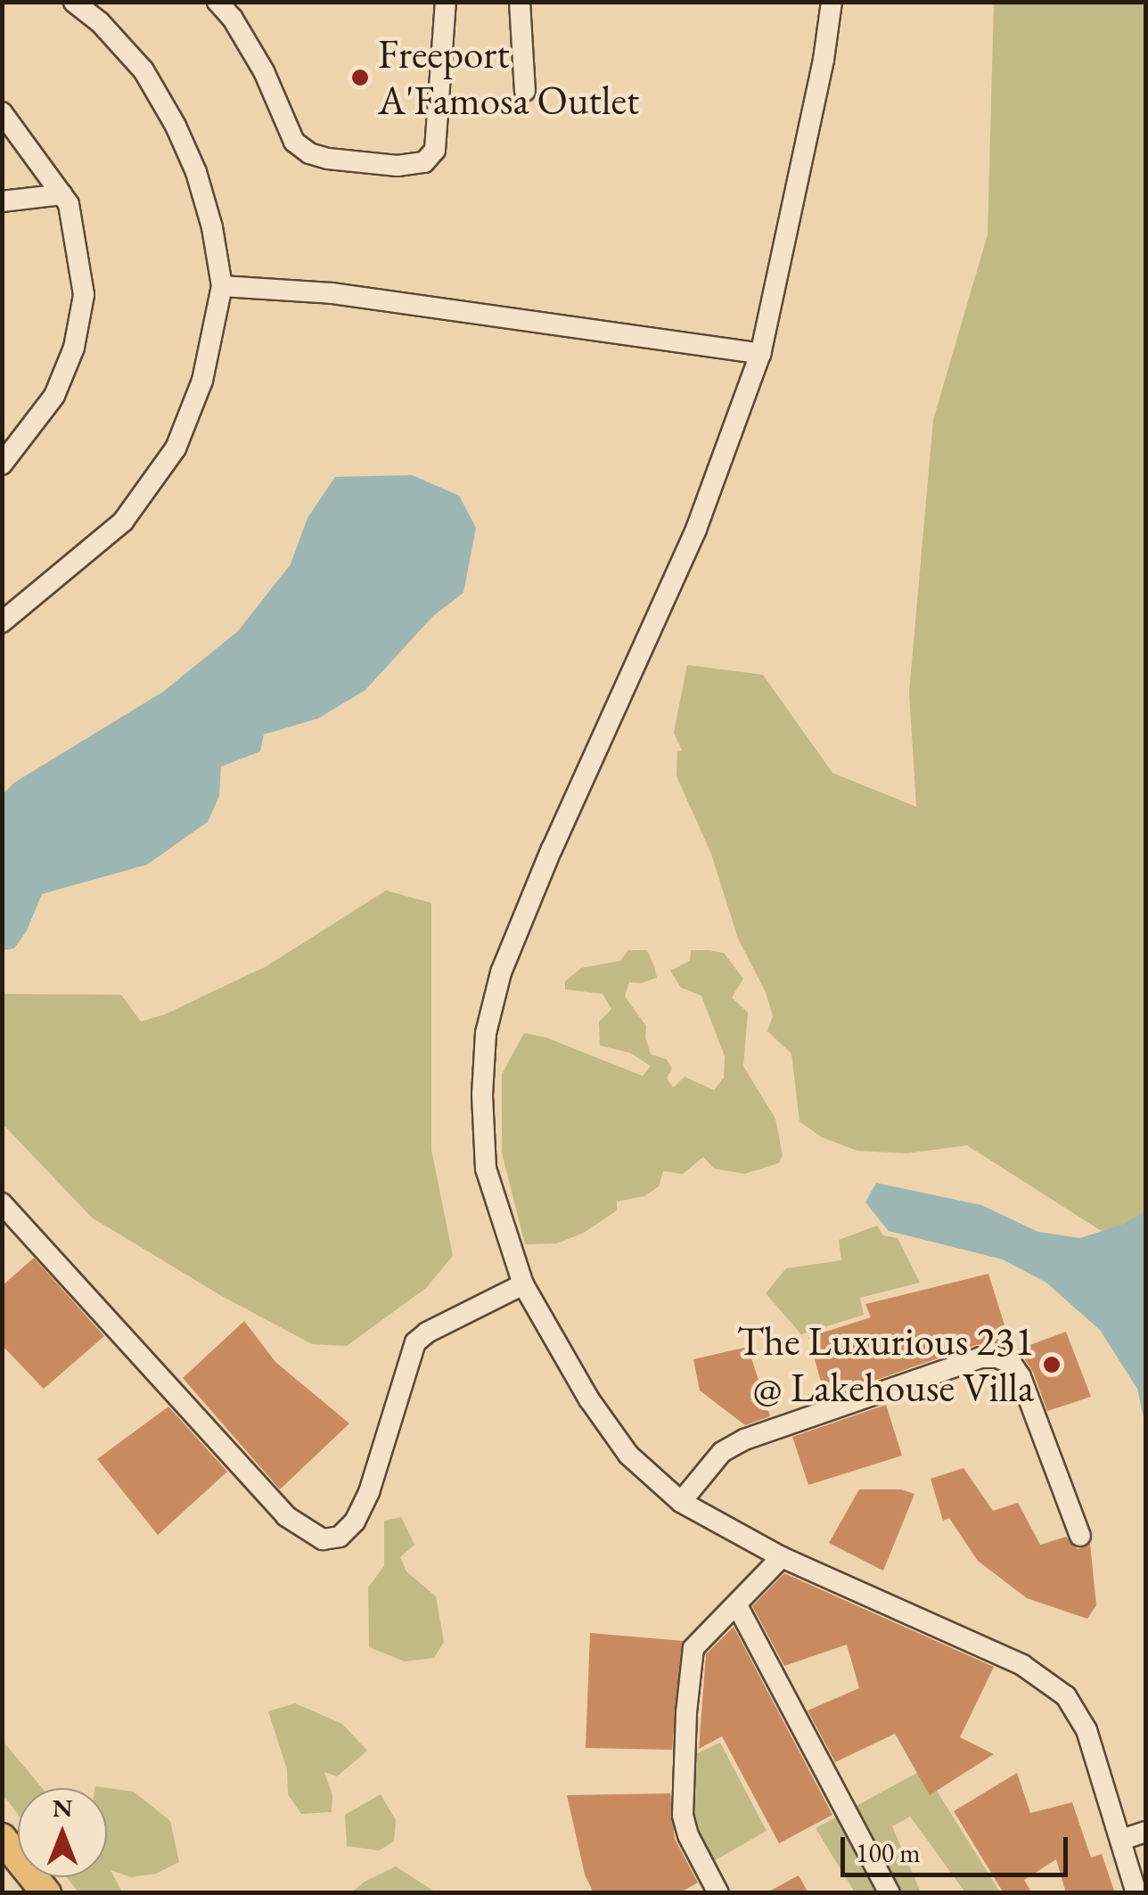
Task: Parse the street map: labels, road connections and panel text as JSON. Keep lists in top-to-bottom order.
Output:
{
  "places": ["Freeport A'Famosa Outlet", "The Luxurious 231 @ Lakehouse Villa"],
  "scale_bar": "100 m",
  "north": "top"
}
